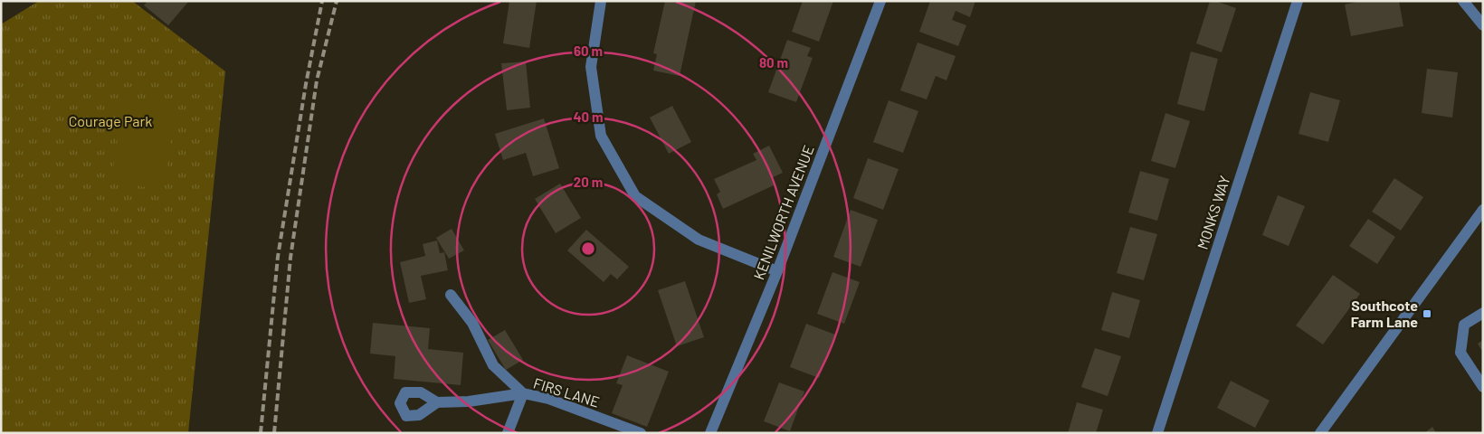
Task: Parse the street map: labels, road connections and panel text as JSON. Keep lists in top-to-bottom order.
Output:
{
  "streets": {
    "street": ["KENILWORTH AVENUE", "MONKS WAY", "FIRS LANE"]
  },
  "parks": ["Courage Park"],
  "places": {
    "transit": ["Southcote Farm Lane"]
  },
  "rings": [
    "60 m",
    "80 m",
    "40 m",
    "20 m"
  ]
}
